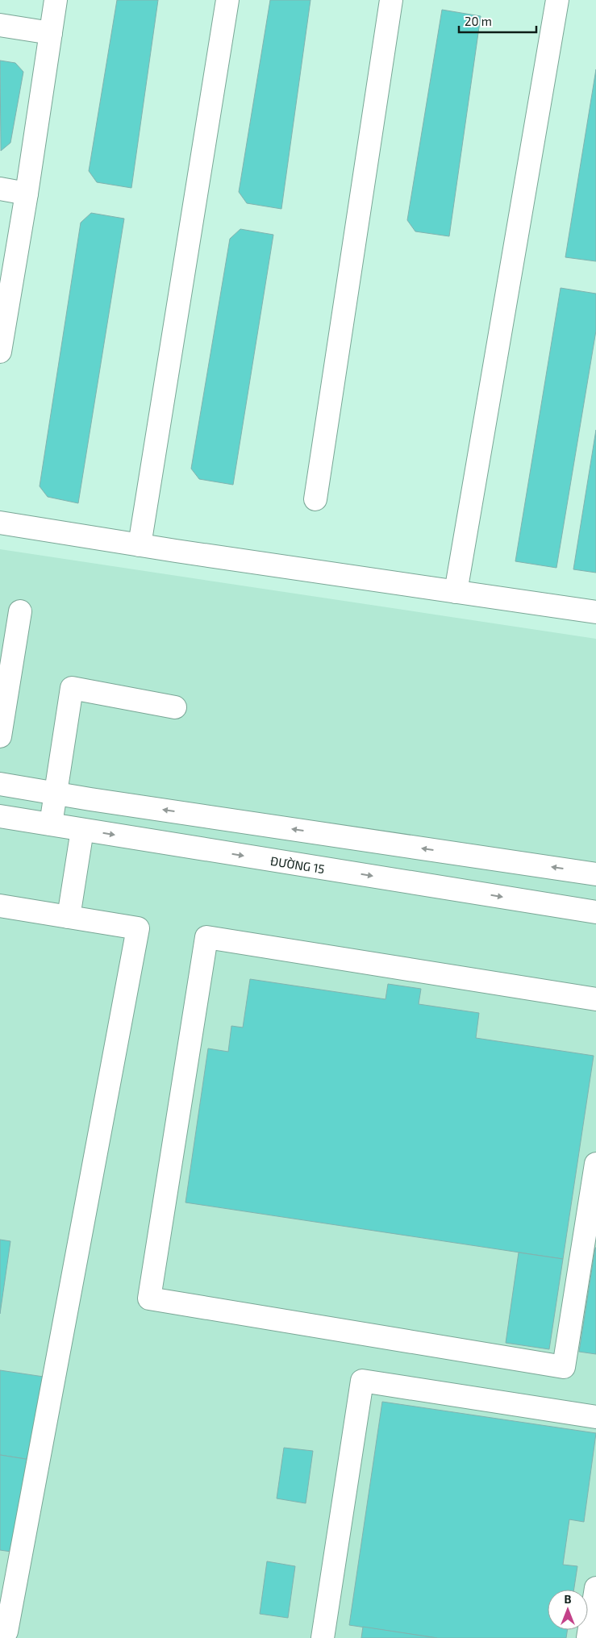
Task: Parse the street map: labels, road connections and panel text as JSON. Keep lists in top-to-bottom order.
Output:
{
  "streets": {
    "street": ["ĐƯỜNG 15"]
  },
  "scale_bar": "20 m",
  "north": "top"
}
